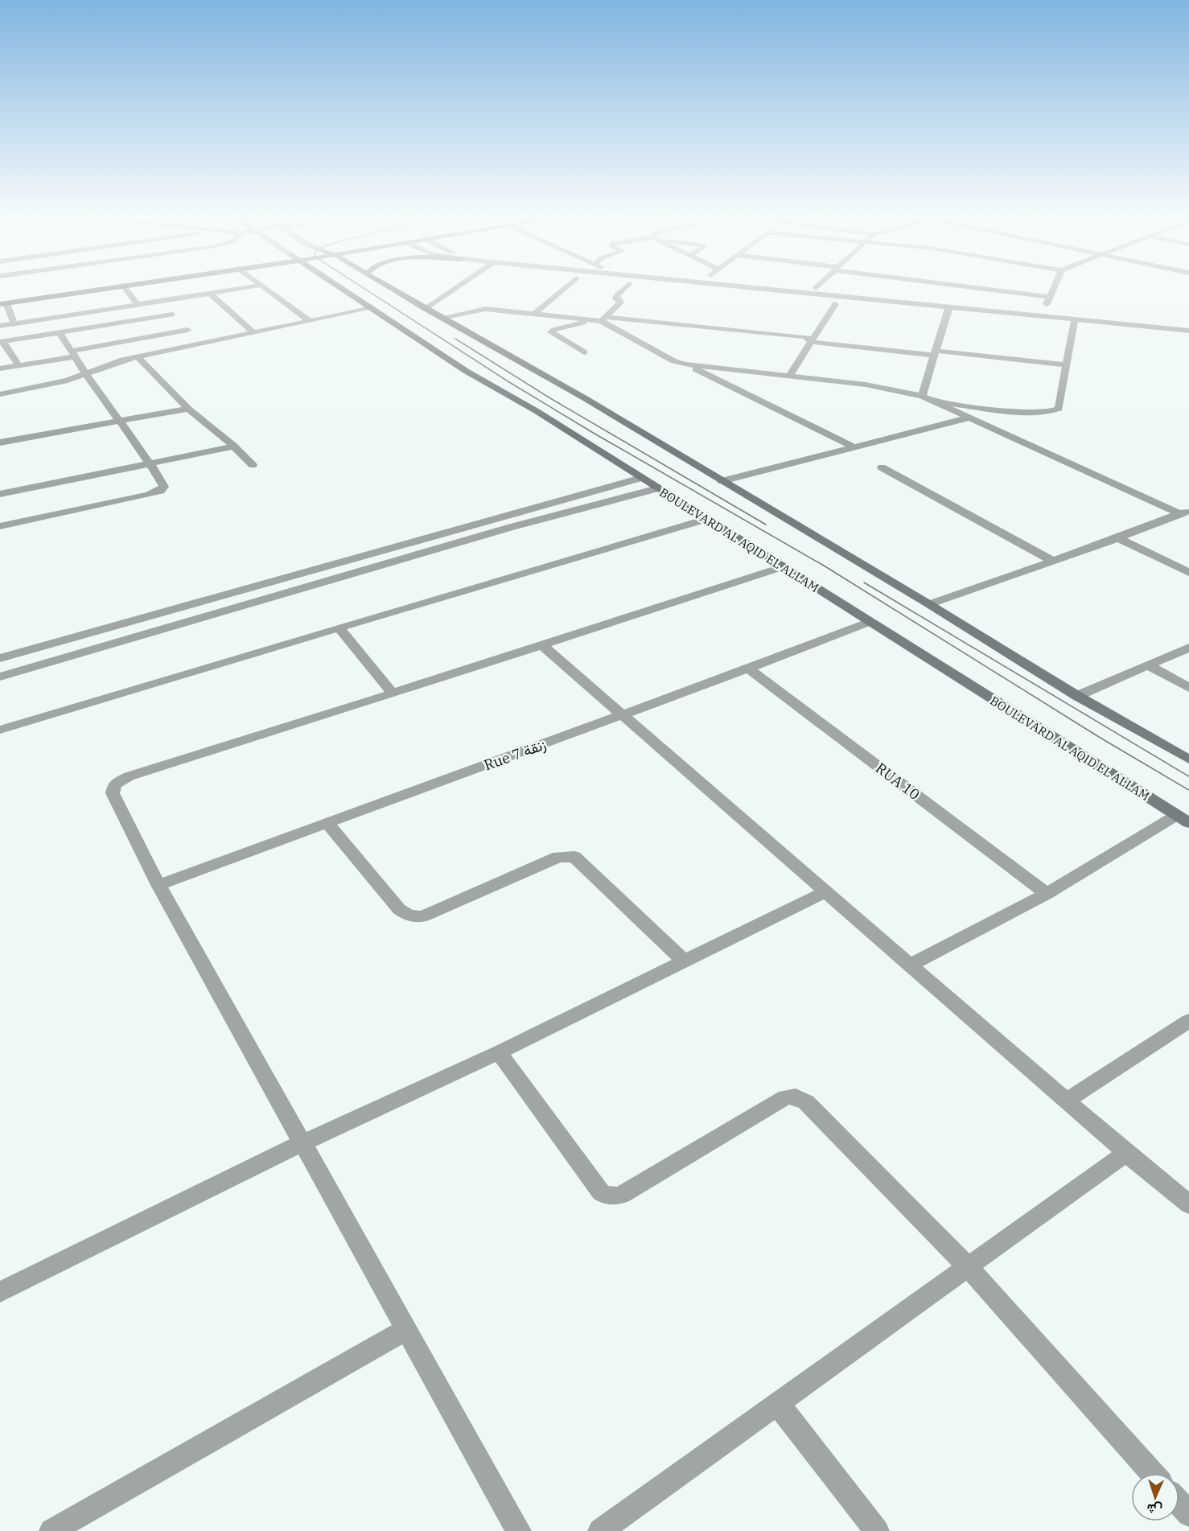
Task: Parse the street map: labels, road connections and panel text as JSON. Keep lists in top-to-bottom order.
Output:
{
  "streets": {
    "main road": ["BOULEVARD AL AQID EL ALLAM"],
    "street": ["Rue 7 زنقة", "RUA 10"]
  },
  "crossings": [
    ["BOULEVARD AL AQID EL ALLAM", "Rue 7 زنقة"],
    ["Rue 7 زنقة", "RUA 10"]
  ],
  "north": "bottom"
}
